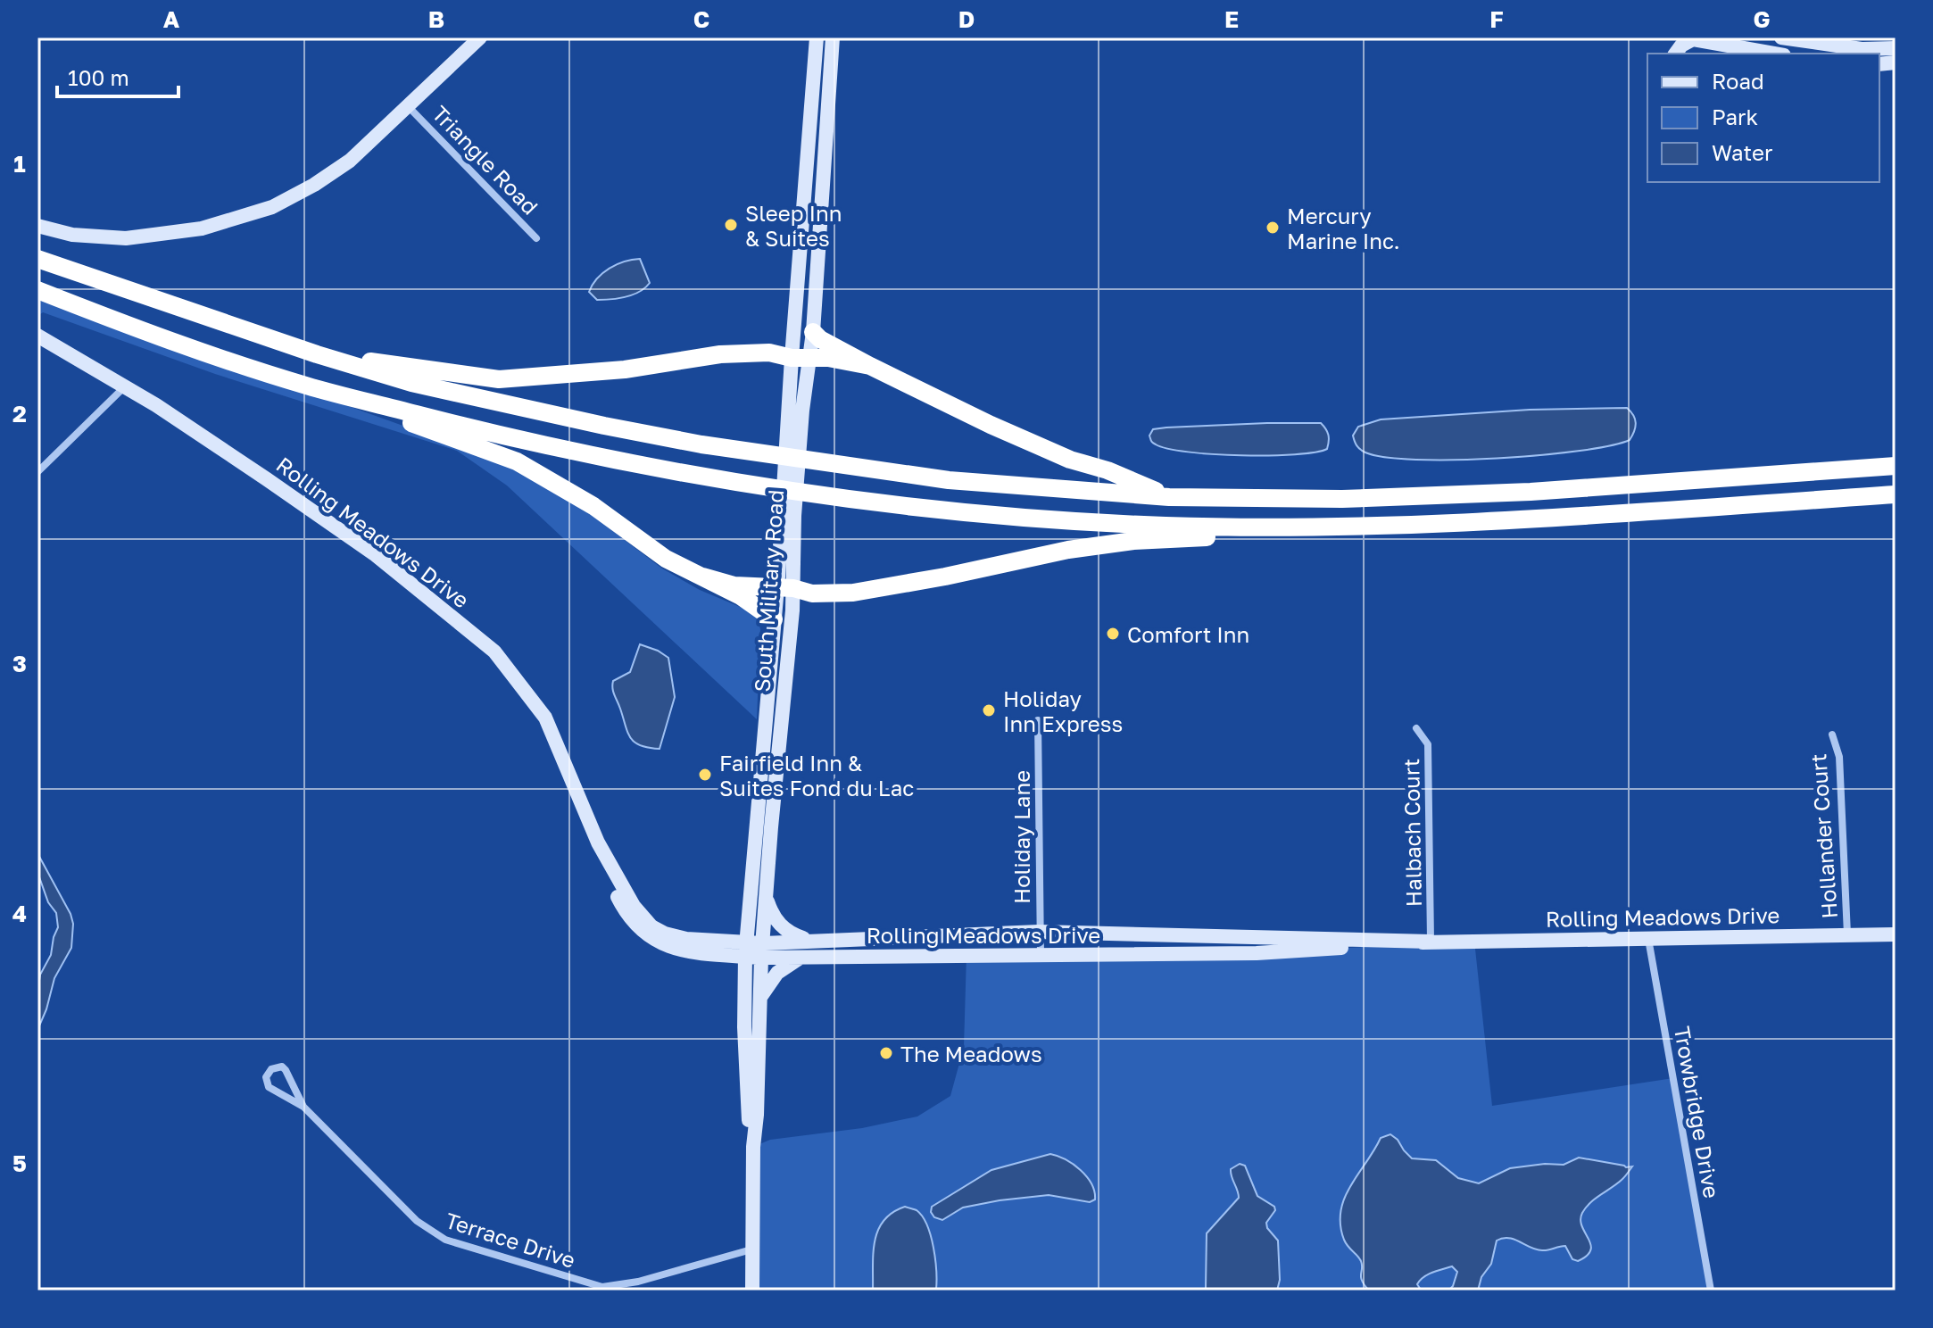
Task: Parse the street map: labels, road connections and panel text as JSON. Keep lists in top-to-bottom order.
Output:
{
  "streets": {
    "main road": ["Rolling Meadows Drive", "South Military Road"],
    "street": [
      "Triangle Road",
      "Halbach Court",
      "Hollander Court",
      "Holiday Lane",
      "Trowbridge Drive",
      "Terrace Drive"
    ]
  },
  "crossings": [
    ["Rolling Meadows Drive", "South Military Road"],
    ["Rolling Meadows Drive", "Halbach Court"],
    ["Rolling Meadows Drive", "Hollander Court"],
    ["Rolling Meadows Drive", "Holiday Lane"],
    ["Rolling Meadows Drive", "Trowbridge Drive"],
    ["South Military Road", "Terrace Drive"]
  ],
  "places": [
    "Sleep Inn & Suites",
    "Mercury Marine Inc.",
    "Comfort Inn",
    "Holiday Inn Express",
    "Fairfield Inn & Suites Fond du Lac",
    "The Meadows"
  ],
  "legend": ["Road", "Park", "Water"],
  "scale_bar": "100 m",
  "grid": {
    "columns": [
      "A",
      "B",
      "C",
      "D",
      "E",
      "F",
      "G"
    ],
    "rows": [
      "1",
      "2",
      "3",
      "4",
      "5"
    ]
  }
}
